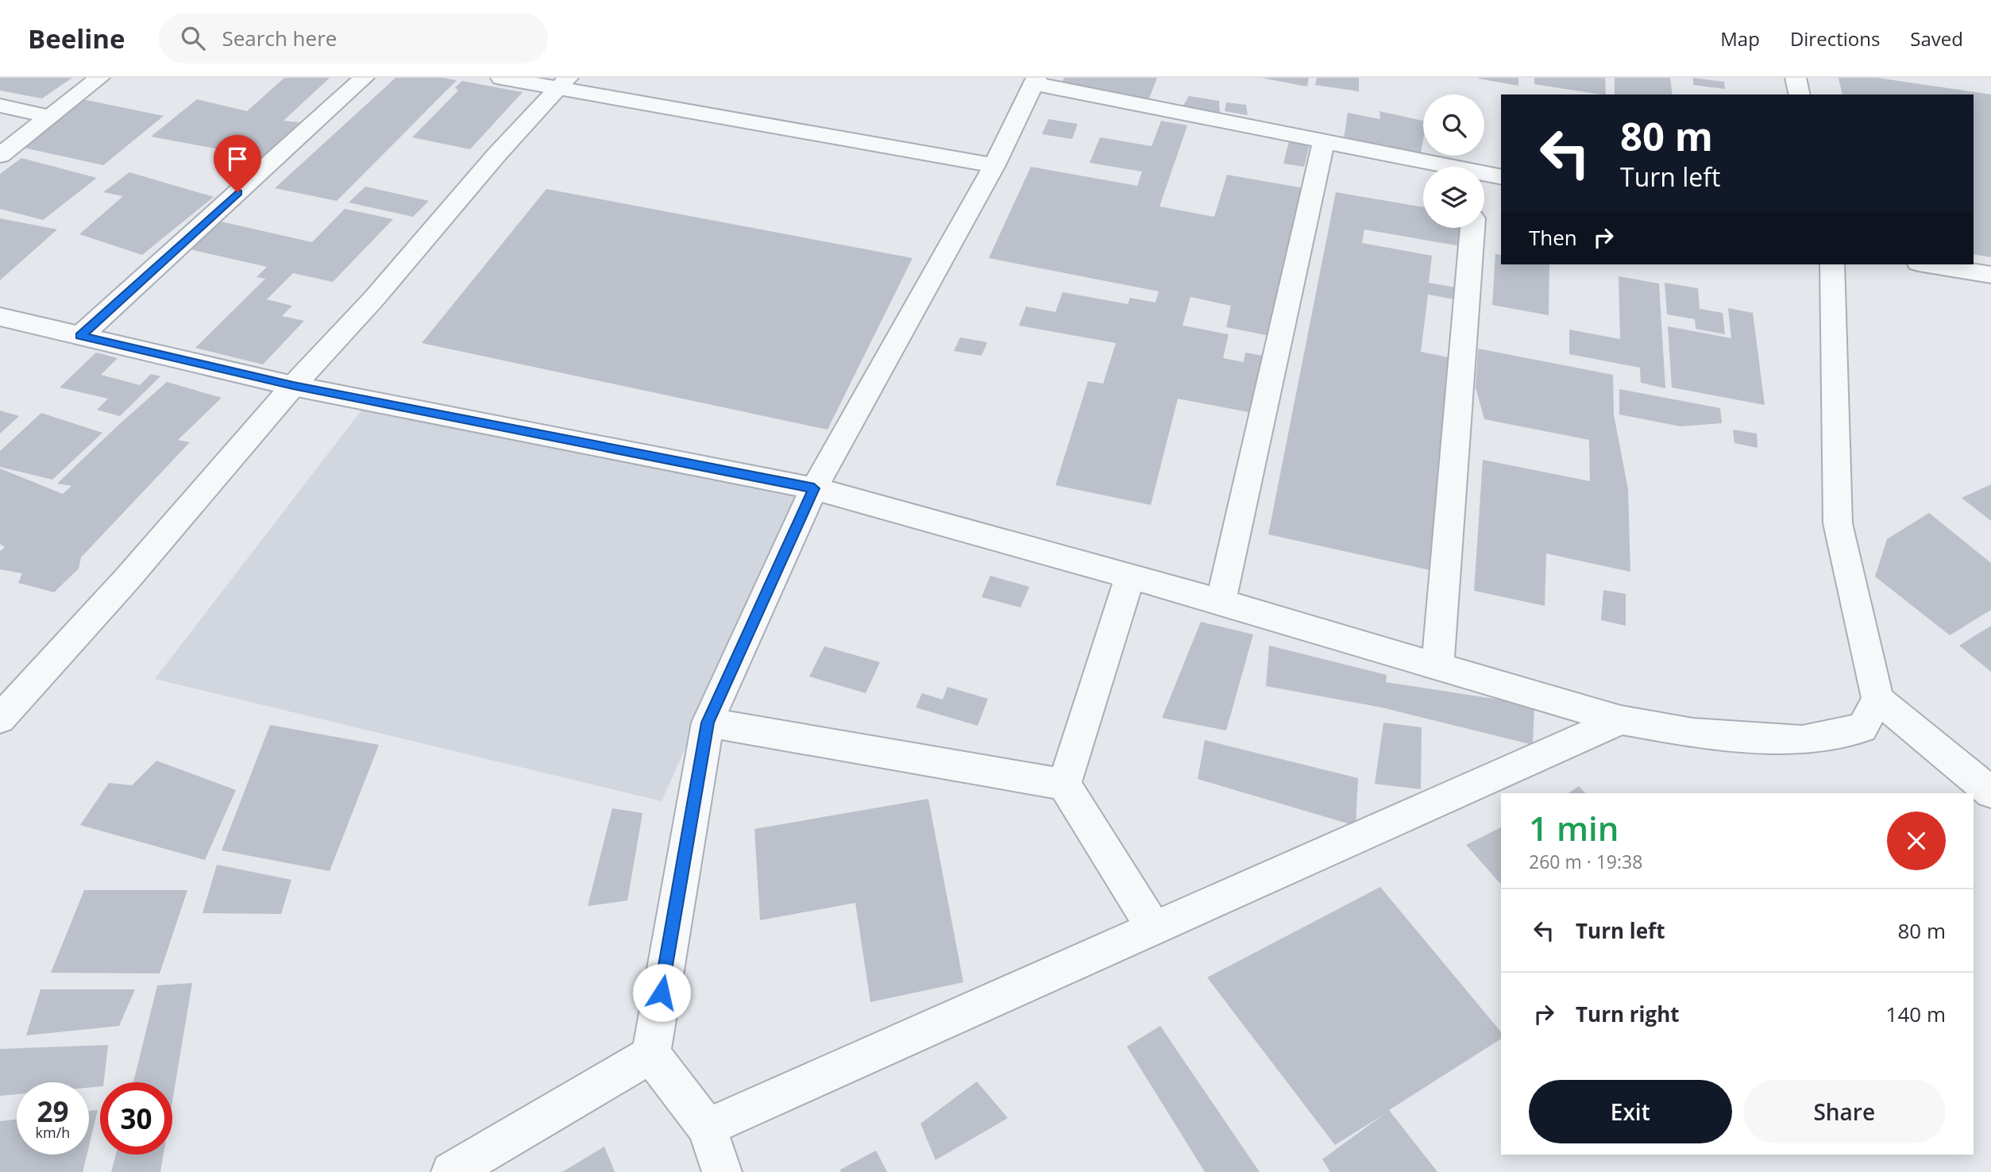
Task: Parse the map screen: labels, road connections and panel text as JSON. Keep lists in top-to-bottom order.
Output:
{
  "page": {
    "header": "Beeline",
    "search": "Search here",
    "nav": ["Map", "Directions", "Saved"],
    "turn": ["80 m", "Turn left"],
    "then": "Then",
    "heading": ["1 min", "260 m · 19:38"],
    "list": [
      {
        "name": "Turn left",
        "value": "80 m"
      },
      {
        "name": "Turn right",
        "value": "140 m"
      }
    ],
    "buttons": ["Exit", "Share"],
    "speed": "29 km/h",
    "limit": "30"
  }
}
